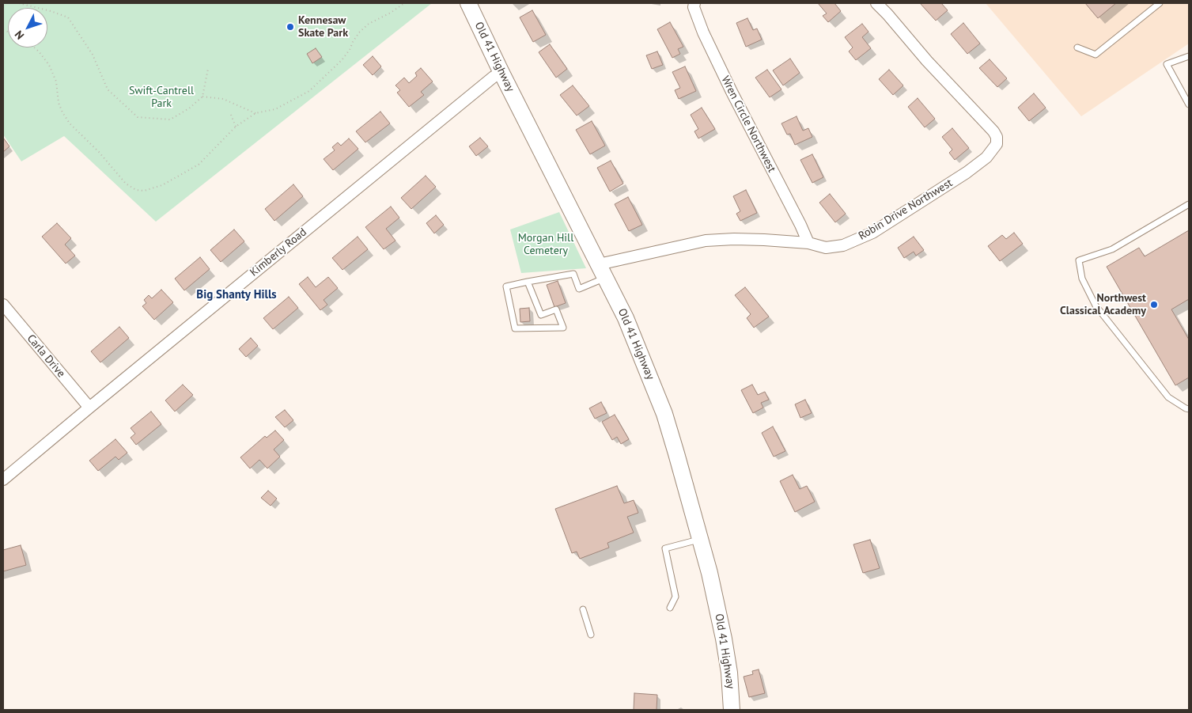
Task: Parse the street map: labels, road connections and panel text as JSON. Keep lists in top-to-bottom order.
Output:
{
  "streets": {
    "main road": ["Old 41 Highway"],
    "street": [
      "Wren Circle Northwest",
      "Robin Drive Northwest",
      "Kimberly Road",
      "Carla Drive"
    ]
  },
  "crossings": [
    ["Old 41 Highway", "Robin Drive Northwest"],
    ["Old 41 Highway", "Kimberly Road"],
    ["Wren Circle Northwest", "Robin Drive Northwest"],
    ["Kimberly Road", "Carla Drive"]
  ],
  "districts": ["Big Shanty Hills"],
  "parks": ["Swift-Cantrell Park", "Morgan Hill Cemetery"],
  "places": ["Kennesaw Skate Park", "Northwest Classical Academy"],
  "north": "bottom left"
}
